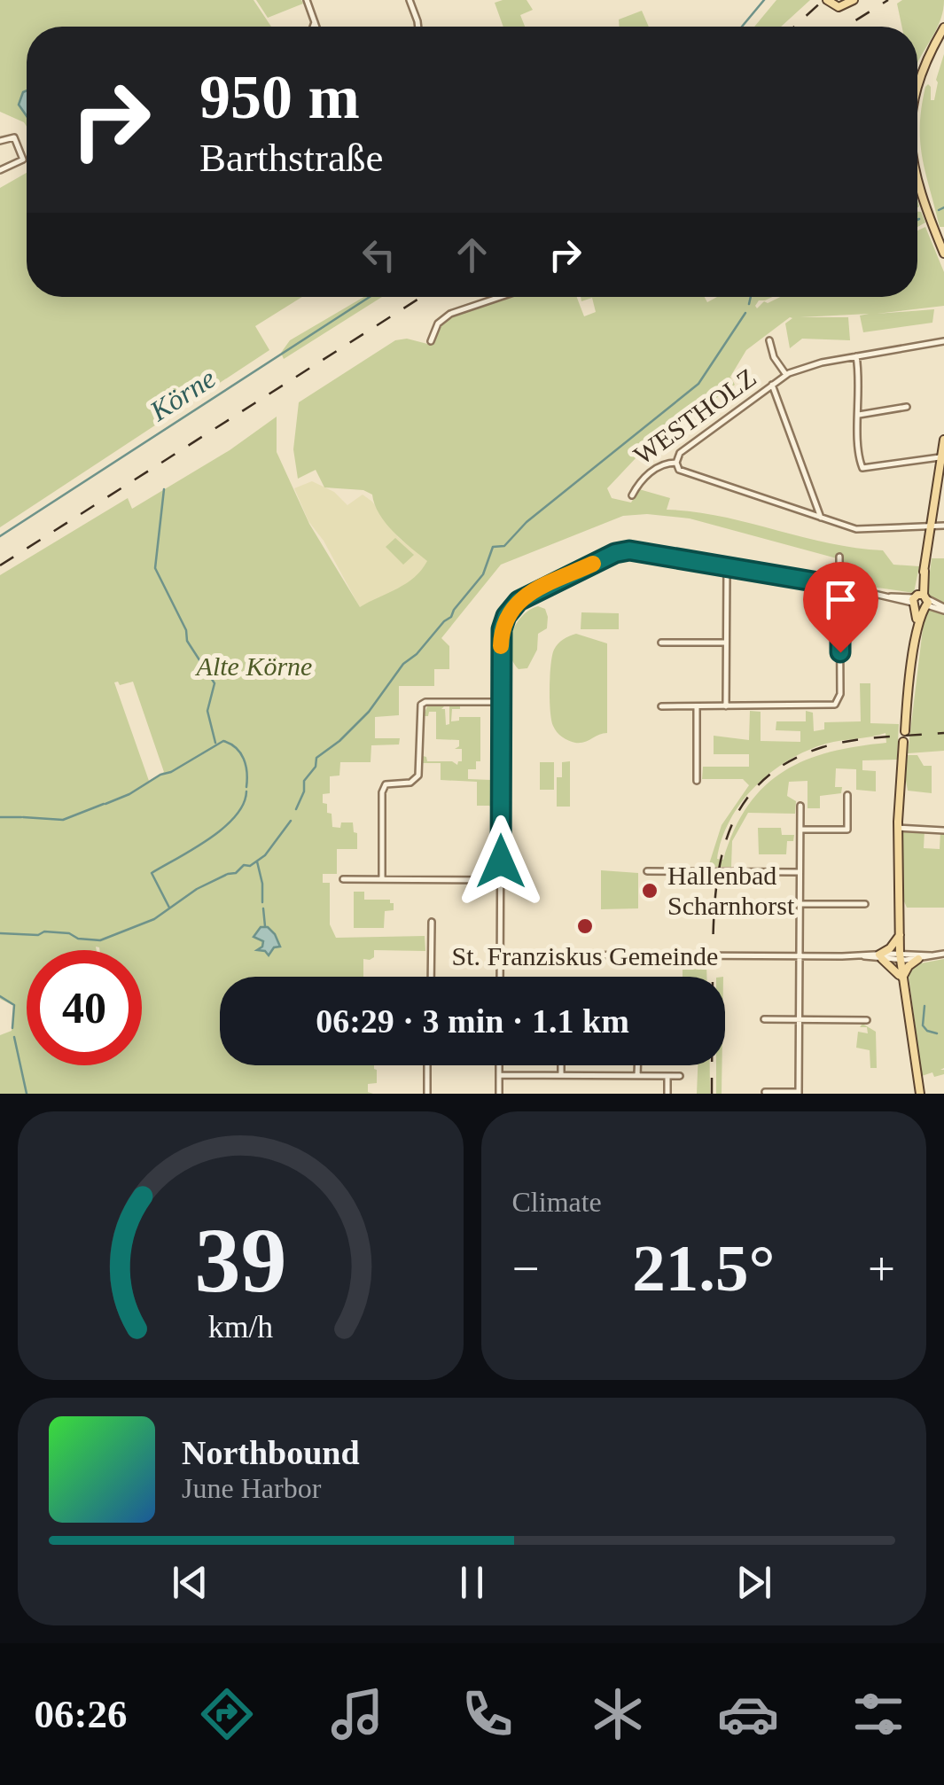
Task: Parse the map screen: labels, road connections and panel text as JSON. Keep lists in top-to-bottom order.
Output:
{
  "streets": {
    "street": ["WESTHOLZ"]
  },
  "water": ["Körne"],
  "parks": ["Alte Körne"],
  "places": ["Hallenbad Scharnhorst", "St. Franziskus Gemeinde"],
  "page": {
    "turn": ["950 m", "Barthstraße"],
    "limit": "40",
    "trip": "06:29 · 3 min · 1.1 km",
    "tile": "Climate",
    "heat": ["−", "21.5°", "+"],
    "song": ["Northbound", "June Harbor"],
    "tabs": "06:26",
    "gauge": ["39", "km/h"]
  }
}
